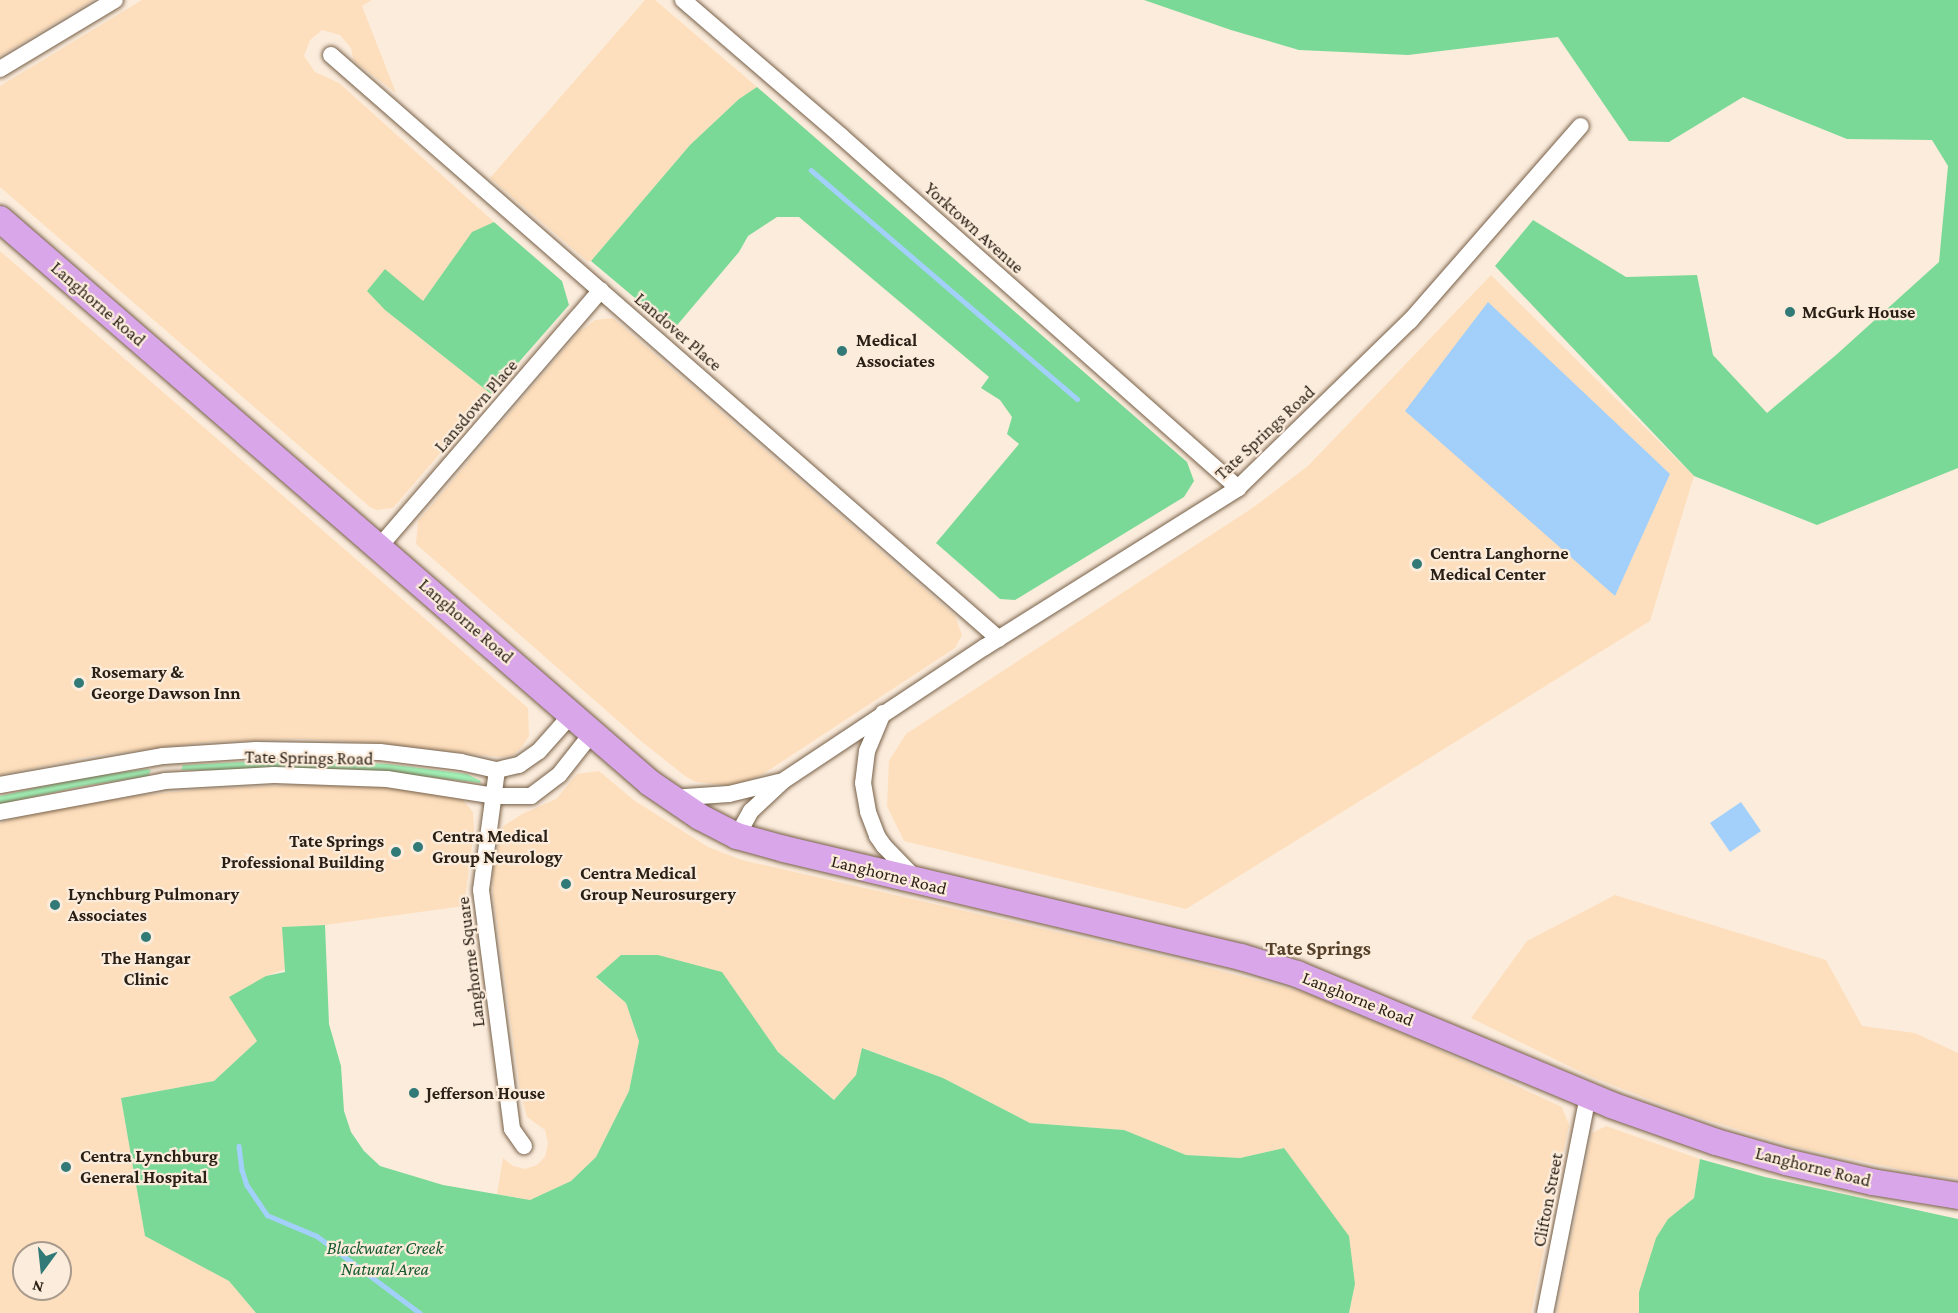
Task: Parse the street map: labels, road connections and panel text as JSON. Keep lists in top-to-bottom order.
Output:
{
  "streets": {
    "main road": ["Langhorne Road"],
    "street": [
      "Yorktown Avenue",
      "Landover Place",
      "Lansdown Place",
      "Tate Springs Road",
      "Langhorne Square",
      "Clifton Street"
    ]
  },
  "crossings": [
    ["Yorktown Avenue", "Tate Springs Road"],
    ["Langhorne Road", "Lansdown Place"],
    ["Langhorne Road", "Tate Springs Road"],
    ["Langhorne Road", "Clifton Street"],
    ["Landover Place", "Lansdown Place"],
    ["Landover Place", "Tate Springs Road"],
    ["Tate Springs Road", "Langhorne Square"]
  ],
  "districts": ["Tate Springs"],
  "parks": ["Blackwater Creek Natural Area"],
  "places": [
    "McGurk House",
    "Medical Associates",
    "Centra Langhorne Medical Center",
    "Rosemary & George Dawson Inn",
    "Centra Medical Group Neurology",
    "Tate Springs Professional Building",
    "Centra Medical Group Neurosurgery",
    "Lynchburg Pulmonary Associates",
    "The Hangar Clinic",
    "Jefferson House",
    "Centra Lynchburg General Hospital"
  ],
  "north": "bottom"
}
